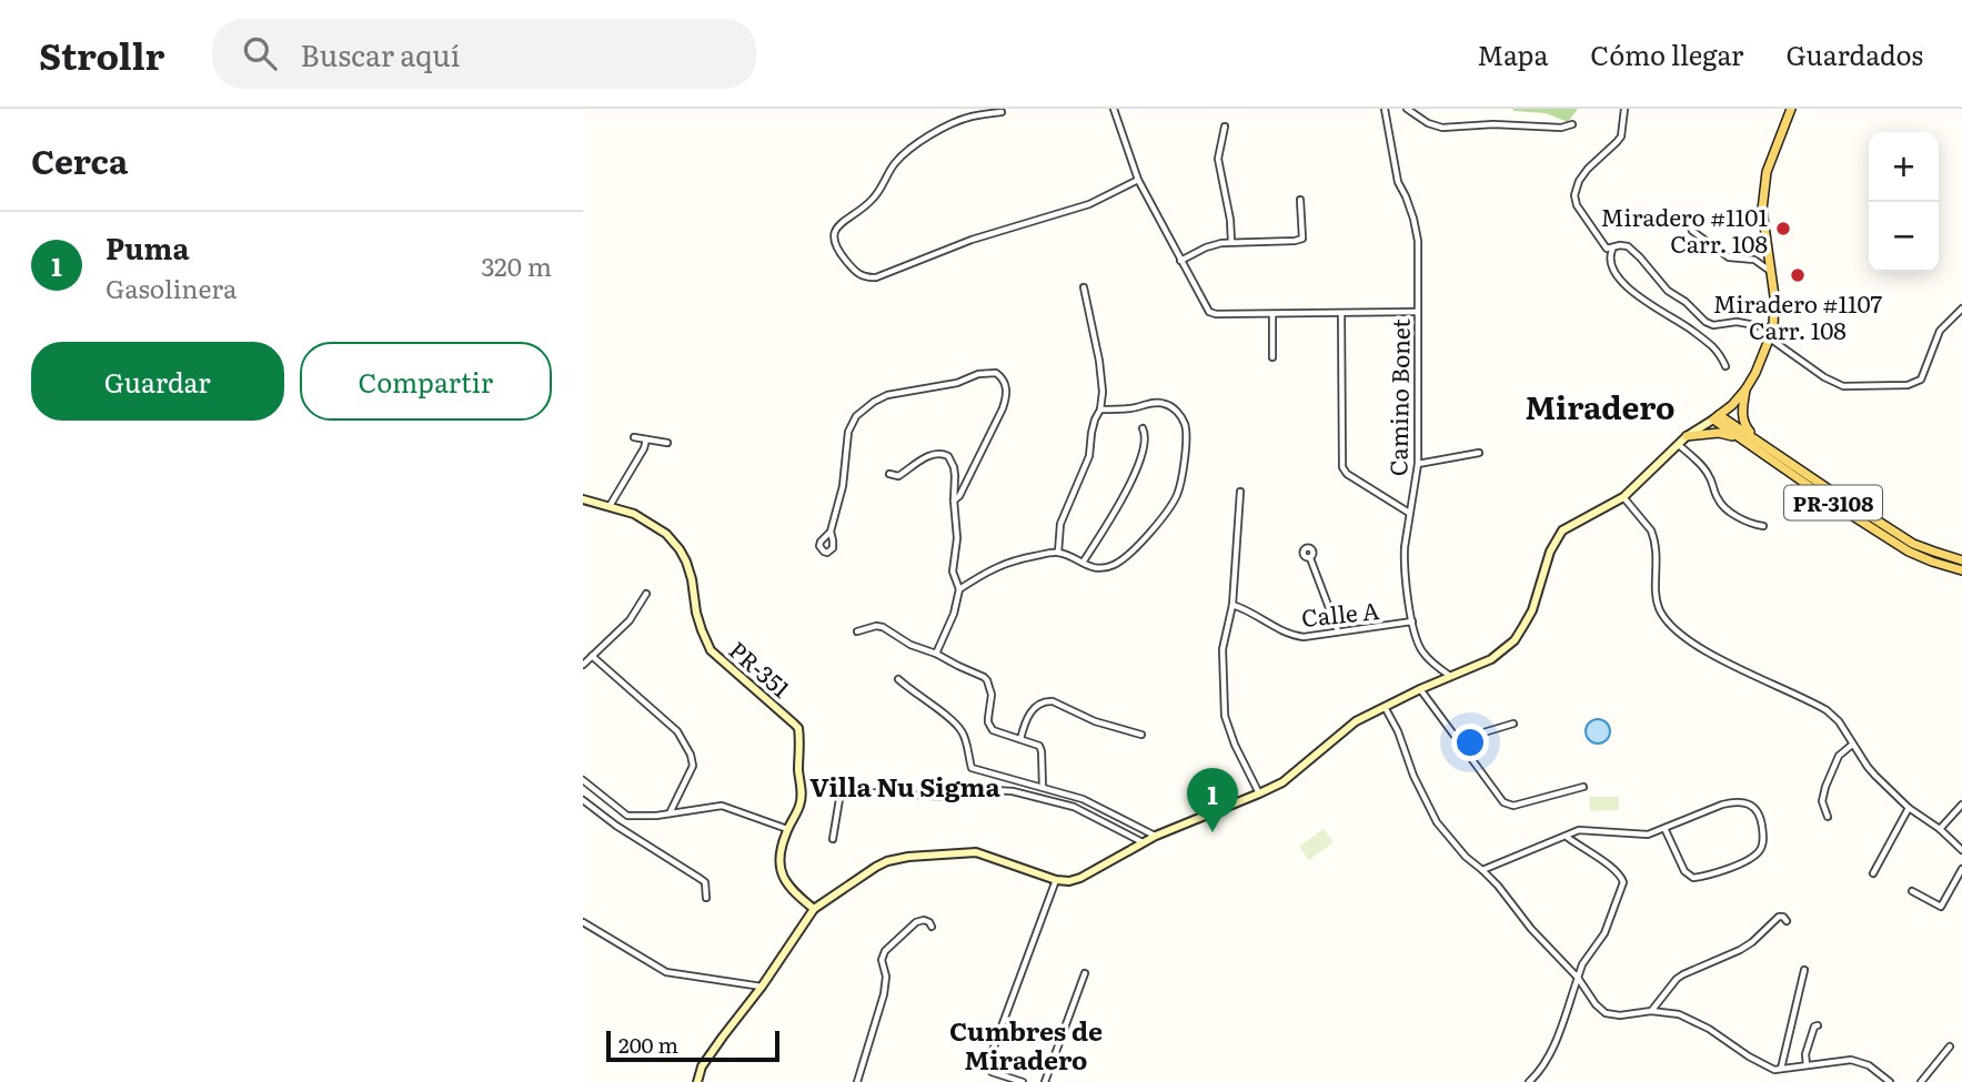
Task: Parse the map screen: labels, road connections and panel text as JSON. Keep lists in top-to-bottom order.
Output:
{
  "streets": {
    "main road": ["PR-3108", "PR-351"],
    "street": ["Camino Bonet", "Calle A"]
  },
  "crossings": [
    ["Camino Bonet", "Calle A"]
  ],
  "districts": ["Miradero", "Villa Nu Sigma", "Cumbres de Miradero"],
  "places": ["Miradero #1101 Carr. 108", "Miradero #1107 Carr. 108"],
  "scale_bar": "200 m",
  "page": {
    "header": "Strollr",
    "search": "Buscar aquí",
    "nav": ["Mapa", "Cómo llegar", "Guardados"],
    "heading": "Cerca",
    "map_buttons": ["+", "−"],
    "list": [
      {
        "mark": "1",
        "name": "Puma",
        "note": "Gasolinera",
        "value": "320 m"
      }
    ],
    "buttons": ["Guardar", "Compartir"],
    "pins": "1",
    "scale": "200 m"
  }
}
